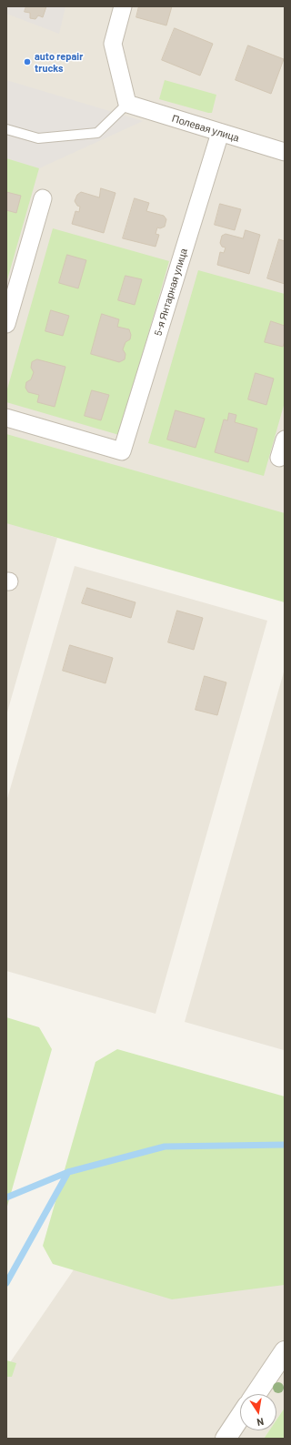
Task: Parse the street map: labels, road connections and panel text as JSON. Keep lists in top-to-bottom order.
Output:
{
  "streets": {
    "street": ["Полевая улица", "5-я Янтарная улица"]
  },
  "crossings": [
    ["Полевая улица", "5-я Янтарная улица"]
  ],
  "places": ["auto repair trucks"],
  "north": "bottom"
}
